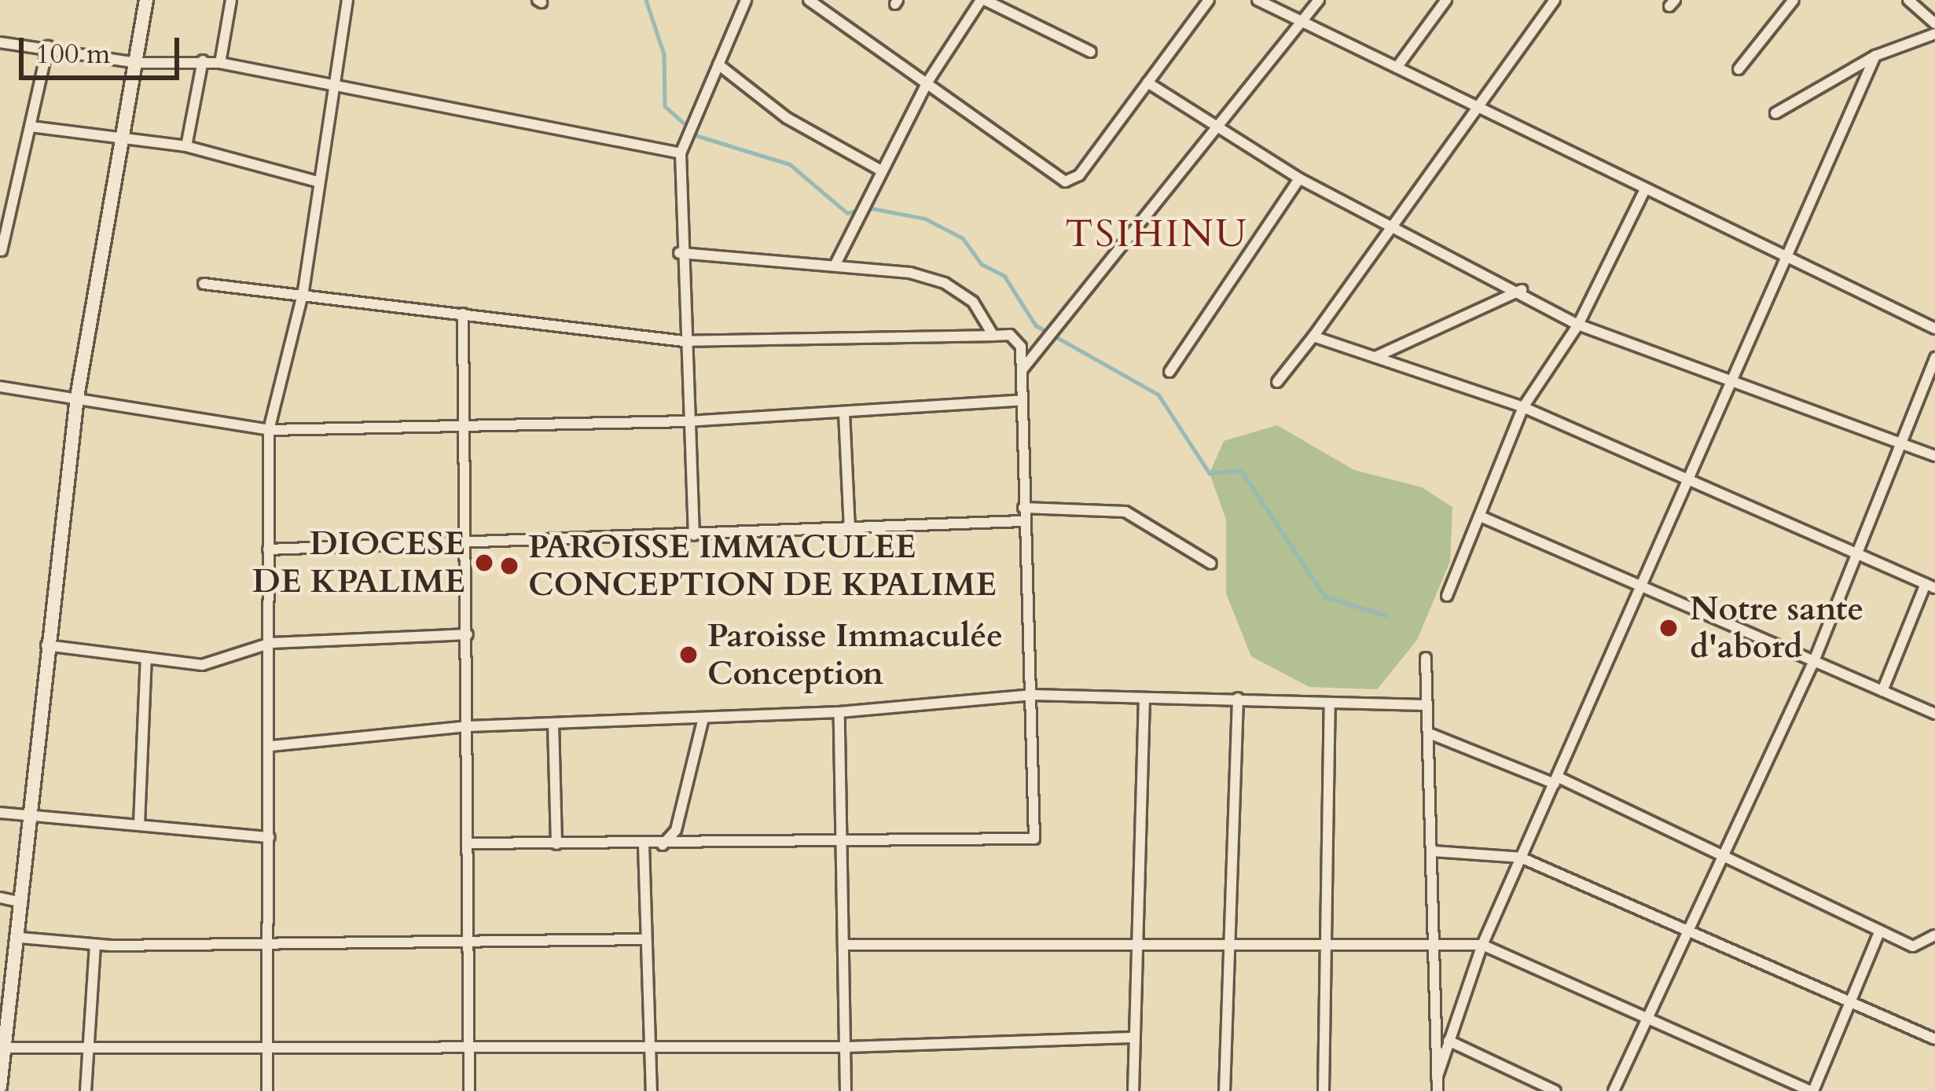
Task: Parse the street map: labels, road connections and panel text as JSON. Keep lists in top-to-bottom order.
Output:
{
  "districts": ["TSIHINU"],
  "places": [
    "DIOCESE DE KPALIME",
    "PAROISSE IMMACULEE CONCEPTION DE KPALIME",
    "Notre sante d'abord",
    "Paroisse Immaculée Conception"
  ],
  "scale_bar": "100 m"
}
